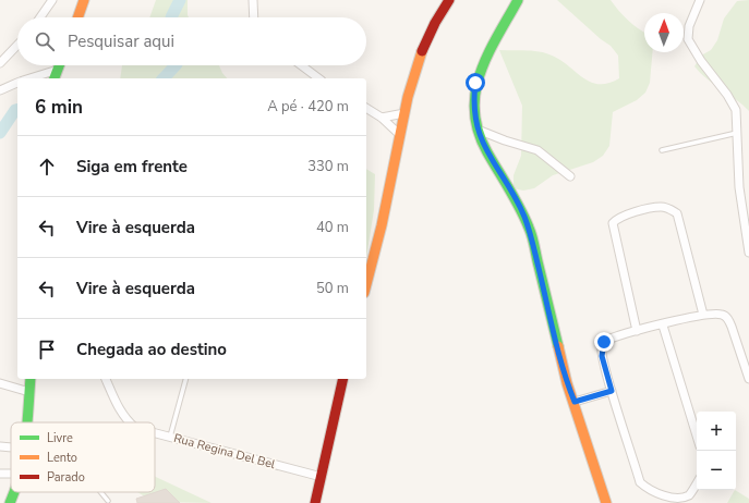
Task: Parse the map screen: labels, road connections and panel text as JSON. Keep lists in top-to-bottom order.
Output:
{
  "streets": {
    "street": ["Rua Regina Del Bel"]
  },
  "legend": ["Livre", "Lento", "Parado"],
  "north": "top",
  "page": {
    "search": "Pesquisar aqui",
    "heading": ["6 min", "A pé · 420 m"],
    "list": [
      ["Siga em frente", "330 m"],
      ["Vire à esquerda", "40 m"],
      ["Vire à esquerda", "50 m"],
      "Chegada ao destino"
    ],
    "map_buttons": ["+", "−"]
  }
}
